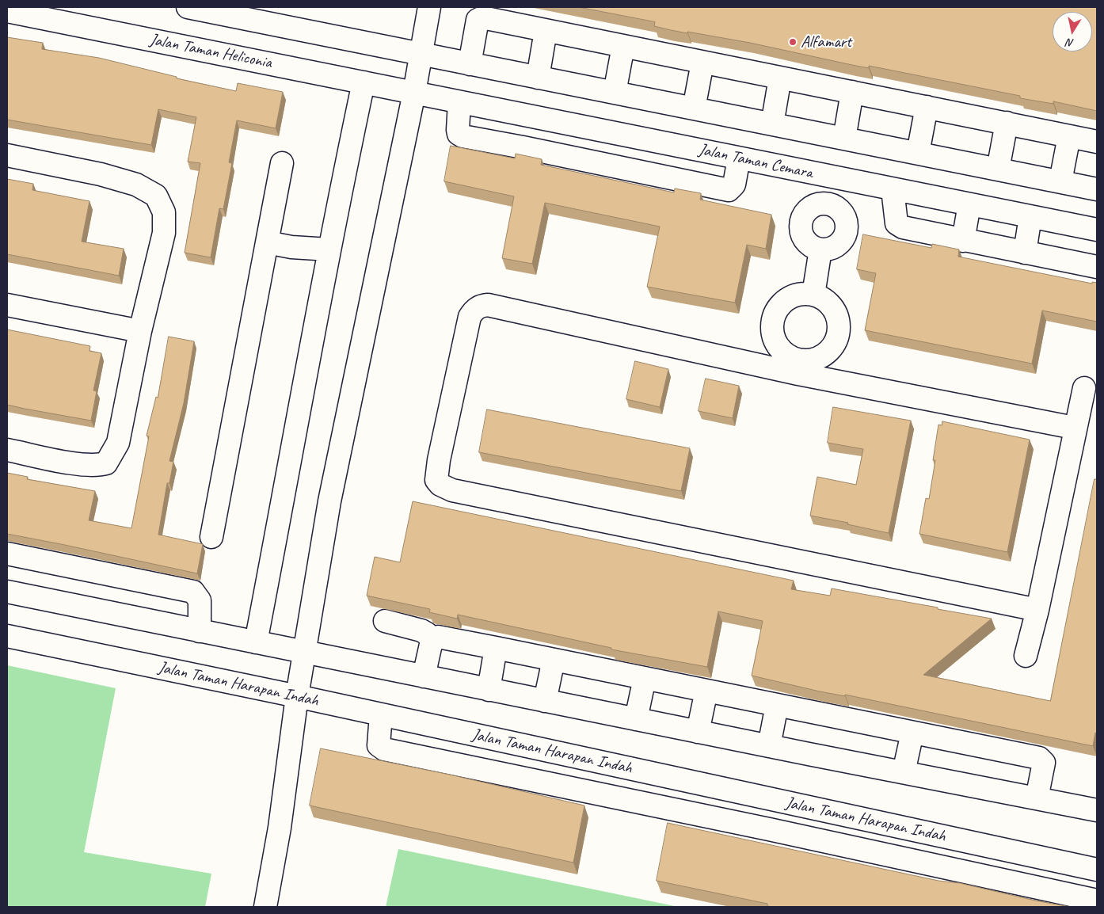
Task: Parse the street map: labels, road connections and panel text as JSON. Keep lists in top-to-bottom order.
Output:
{
  "streets": {
    "street": ["Jalan Taman Heliconia", "Jalan Taman Cemara", "Jalan Taman Harapan Indah"]
  },
  "crossings": [
    ["Jalan Taman Heliconia", "Jalan Taman Cemara"]
  ],
  "places": ["Alfamart"],
  "north": "bottom"
}
